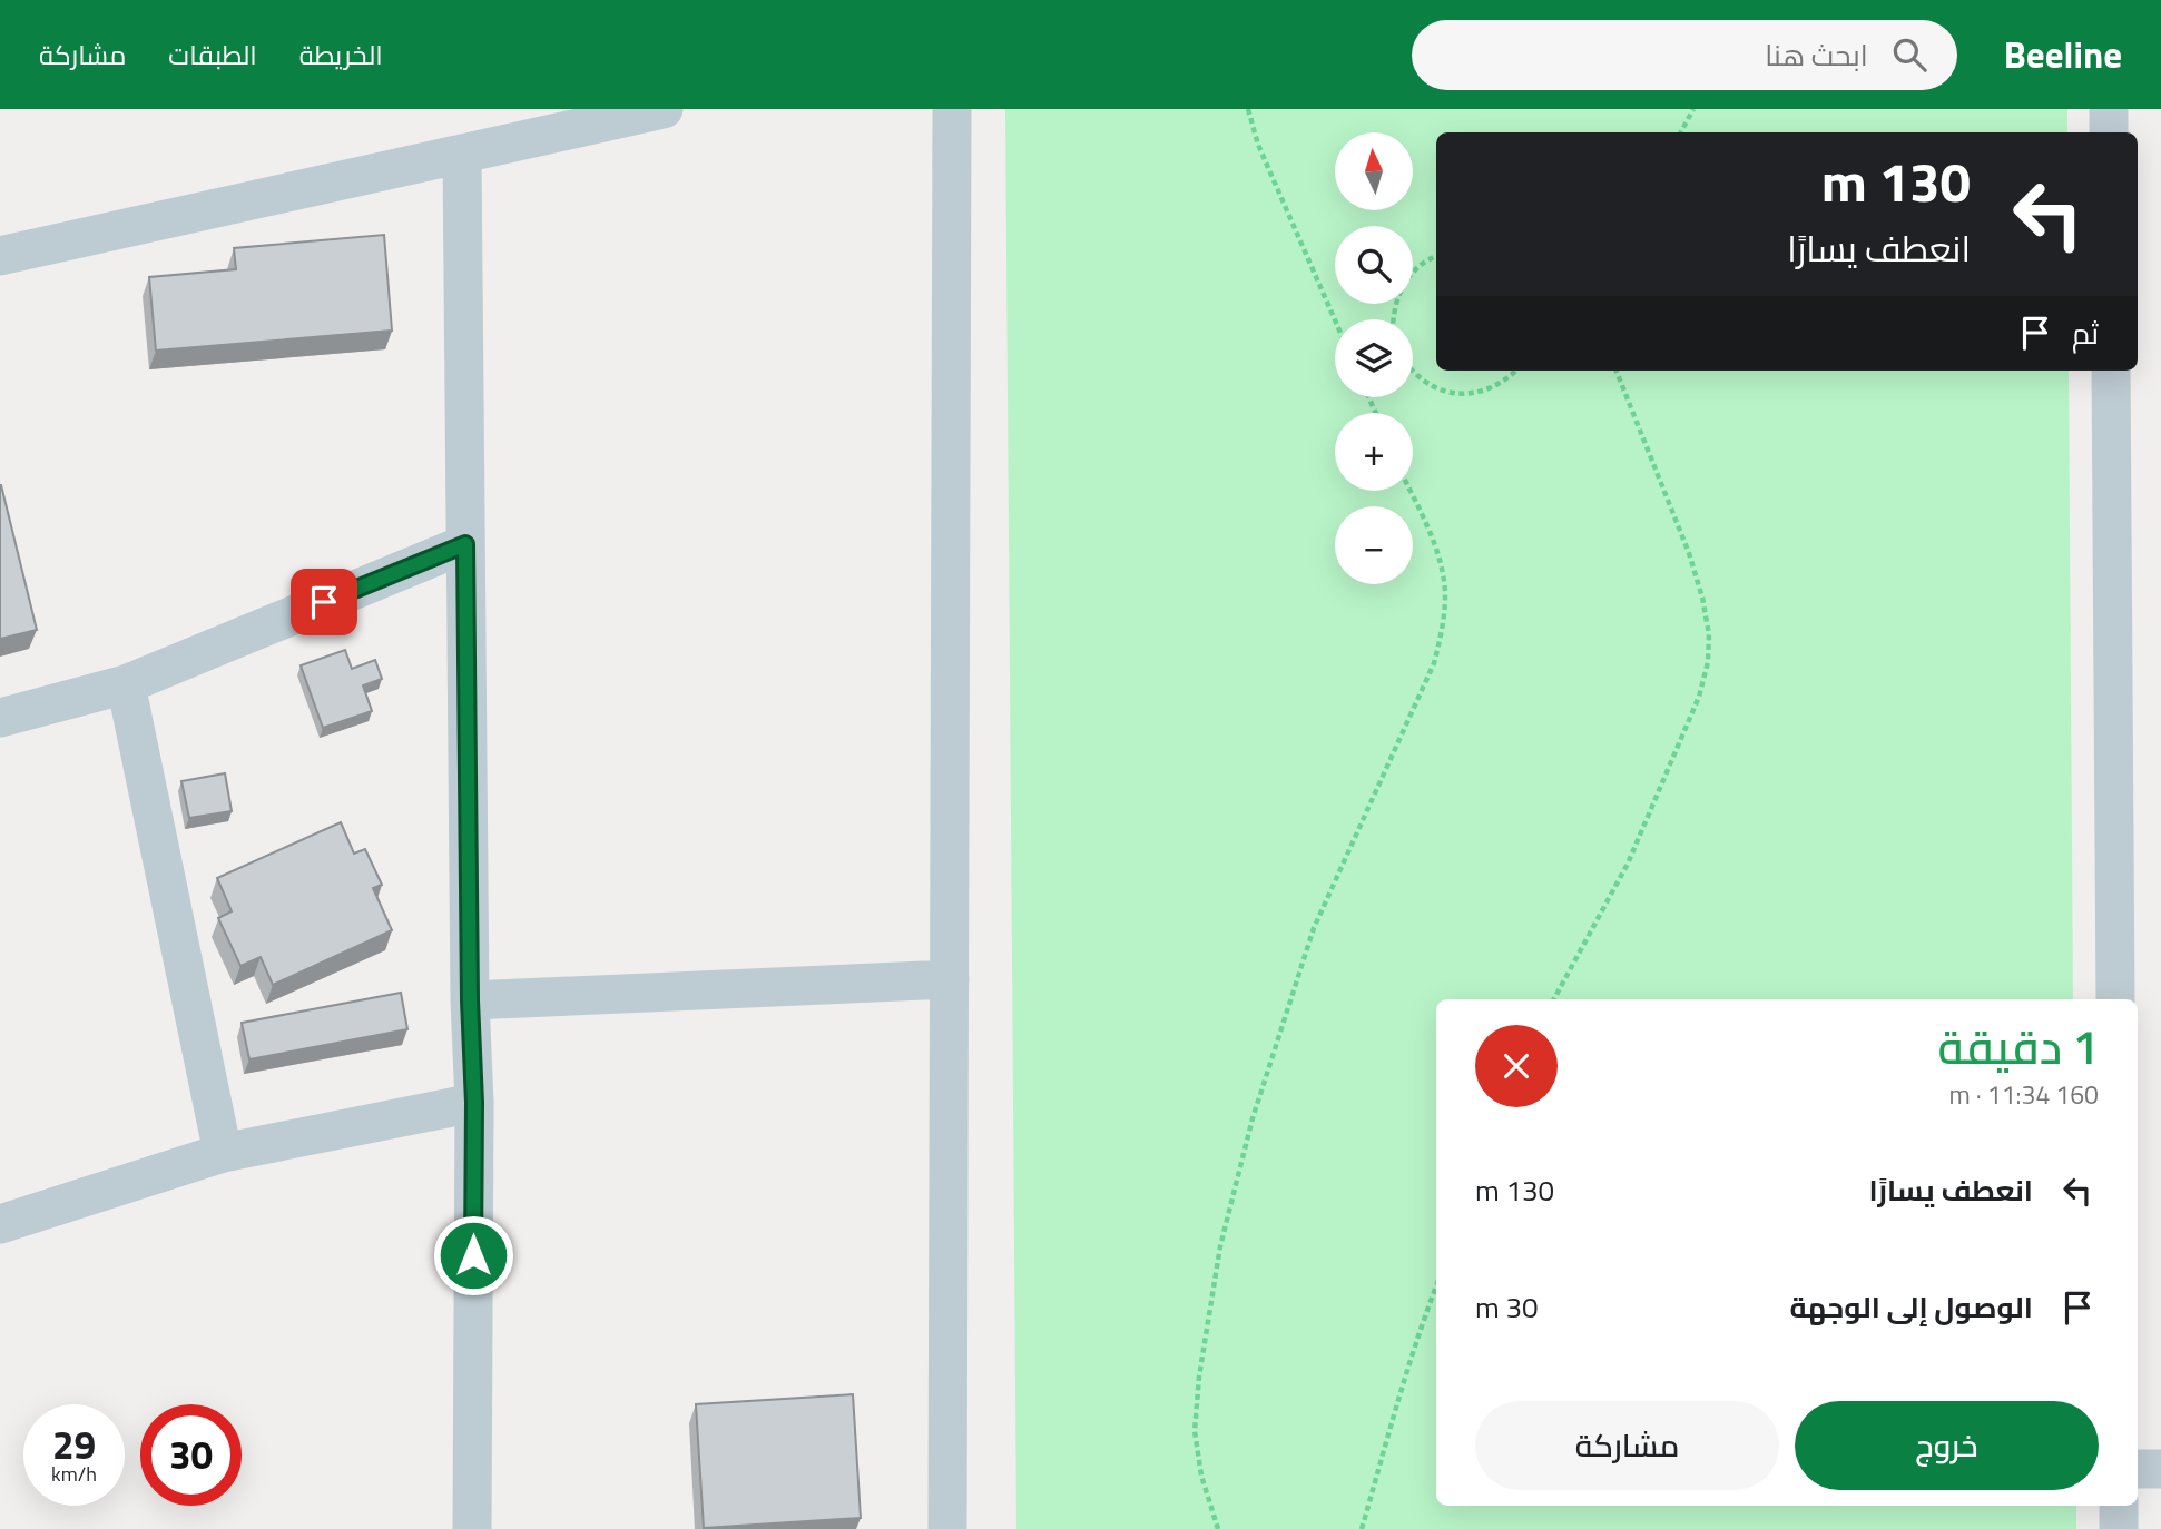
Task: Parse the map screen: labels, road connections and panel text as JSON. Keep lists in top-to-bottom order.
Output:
{
  "north": "top",
  "page": {
    "header": "Beeline",
    "search": "ابحث هنا",
    "nav": ["الخريطة", "الطبقات", "مشاركة"],
    "map_buttons": ["+", "−"],
    "turn": ["130 m", "انعطف يسارًا"],
    "then": "ثم",
    "heading": ["1 دقيقة", "160 m · 11:34"],
    "list": [
      {
        "name": "انعطف يسارًا",
        "value": "130 m"
      },
      {
        "name": "الوصول إلى الوجهة",
        "value": "30 m"
      }
    ],
    "buttons": ["خروج", "مشاركة"],
    "speed": "29 km/h",
    "limit": "30"
  }
}
